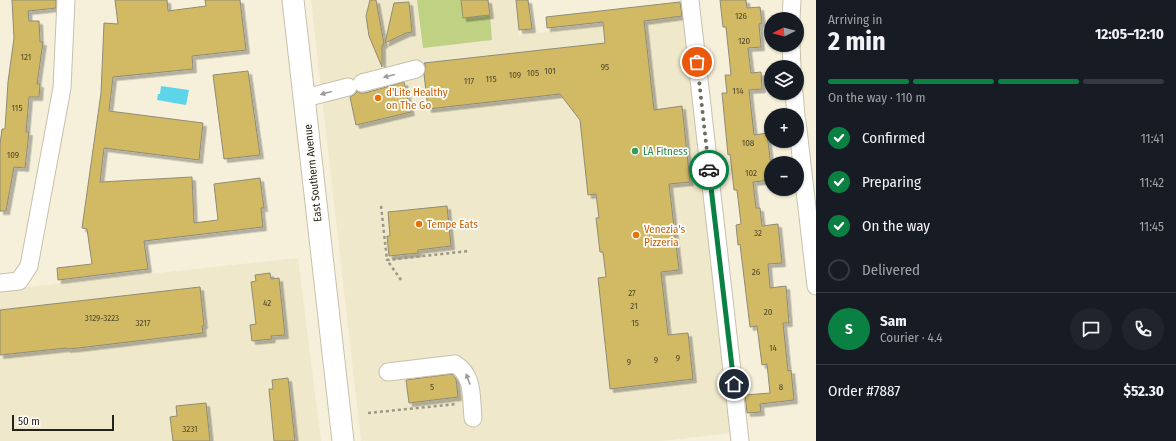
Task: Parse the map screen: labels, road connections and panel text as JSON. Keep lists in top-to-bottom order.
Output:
{
  "streets": {
    "main road": ["East Southern Avenue"]
  },
  "places": [
    "d'Lite Healthy on The Go",
    "LA Fitness",
    "Tempe Eats",
    "Venezia's Pizzeria"
  ],
  "house_numbers": [
    "126",
    "120",
    "121",
    "95",
    "101",
    "105",
    "109",
    "115",
    "117",
    "114",
    "115",
    "108",
    "109",
    "102",
    "32",
    "26",
    "27",
    "42",
    "21",
    "20",
    "3129-3223",
    "3217",
    "15",
    "14",
    "9",
    "9",
    "9",
    "5",
    "8",
    "3231"
  ],
  "scale_bar": "50 m",
  "north": "left",
  "page": {
    "heading": ["2 min", "Arriving in", "12:05–12:10"],
    "panel": [
      "Sam",
      "Courier · 4.4",
      "Order #7887",
      "$52.30"
    ],
    "map_buttons": ["+", "−"],
    "bar": "On the way · 110 m",
    "list": [
      ["Confirmed", "11:41"],
      ["Preparing", "11:42"],
      ["On the way", "11:45"],
      "Delivered"
    ],
    "round": "S",
    "scale": "50 m"
  }
}
